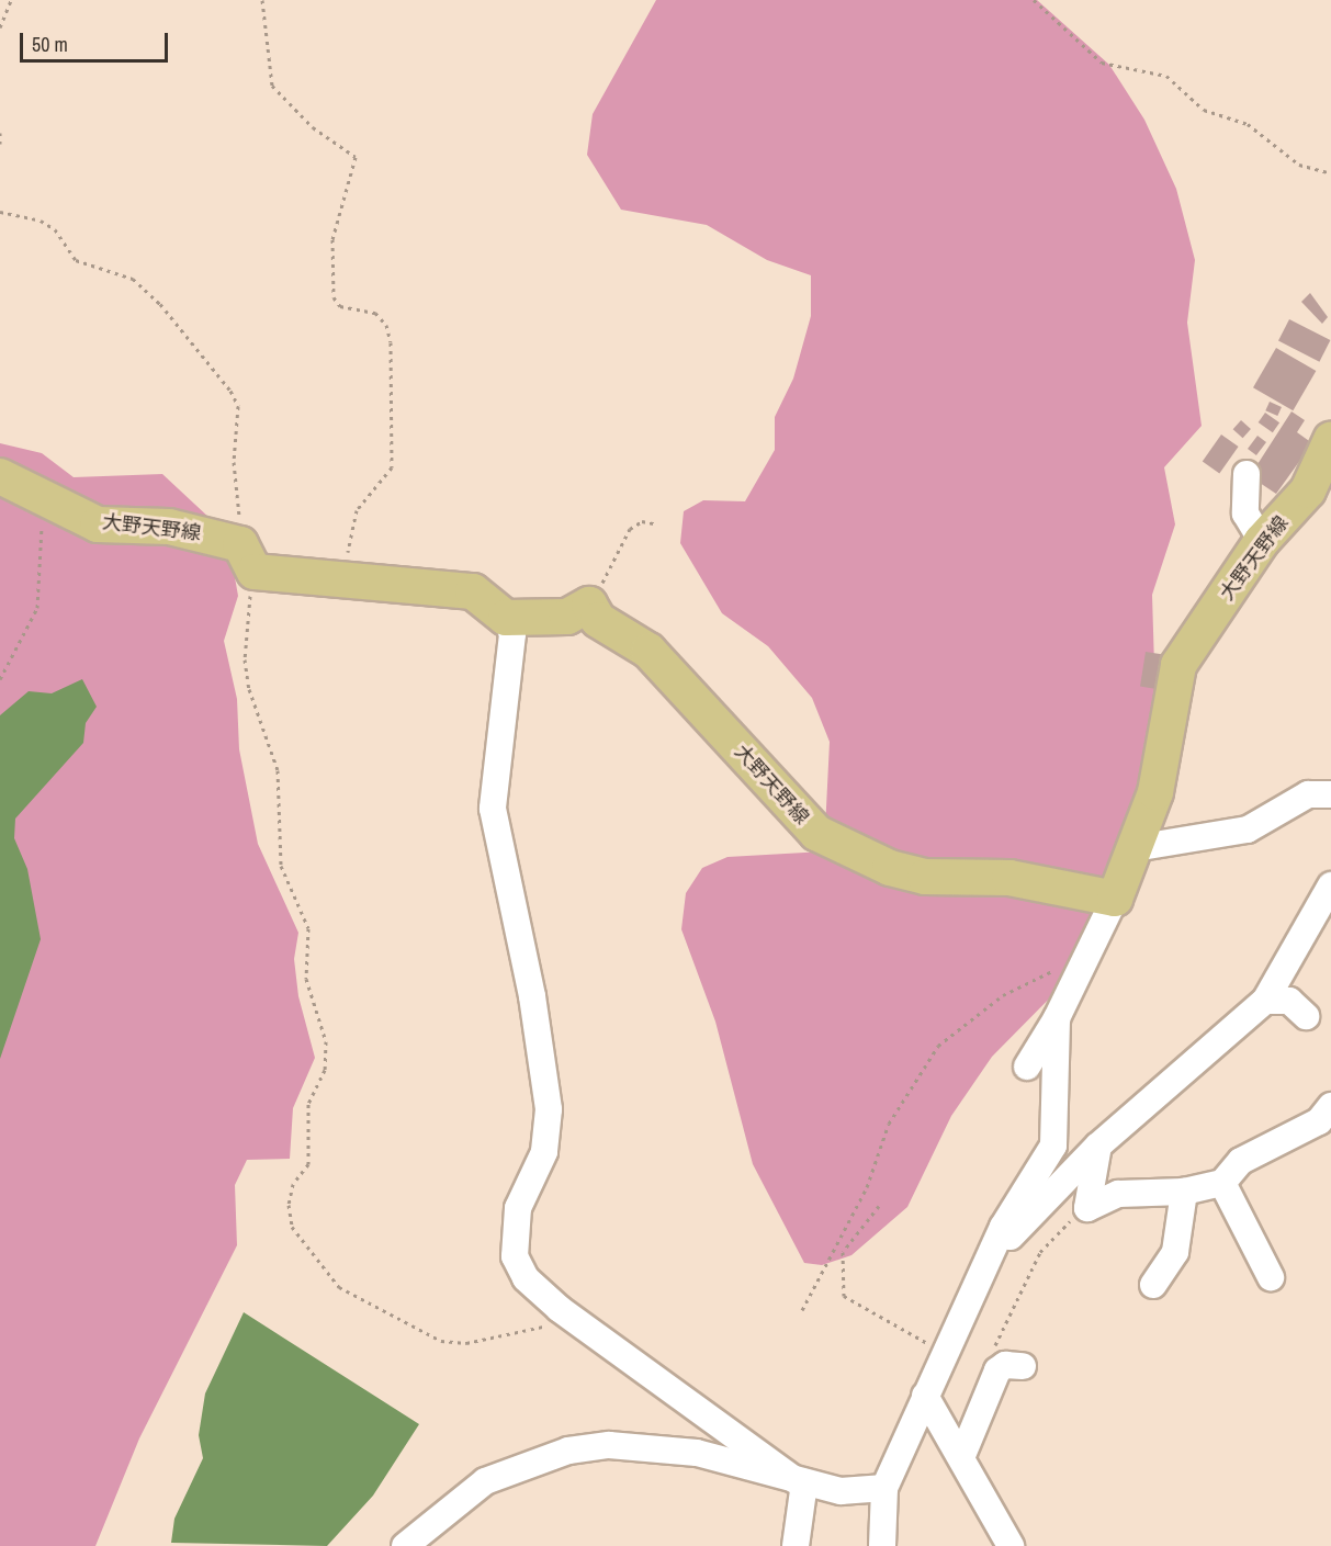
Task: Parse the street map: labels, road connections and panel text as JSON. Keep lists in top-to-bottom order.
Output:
{
  "streets": {
    "main road": ["大野天野線"]
  },
  "scale_bar": "50 m"
}
